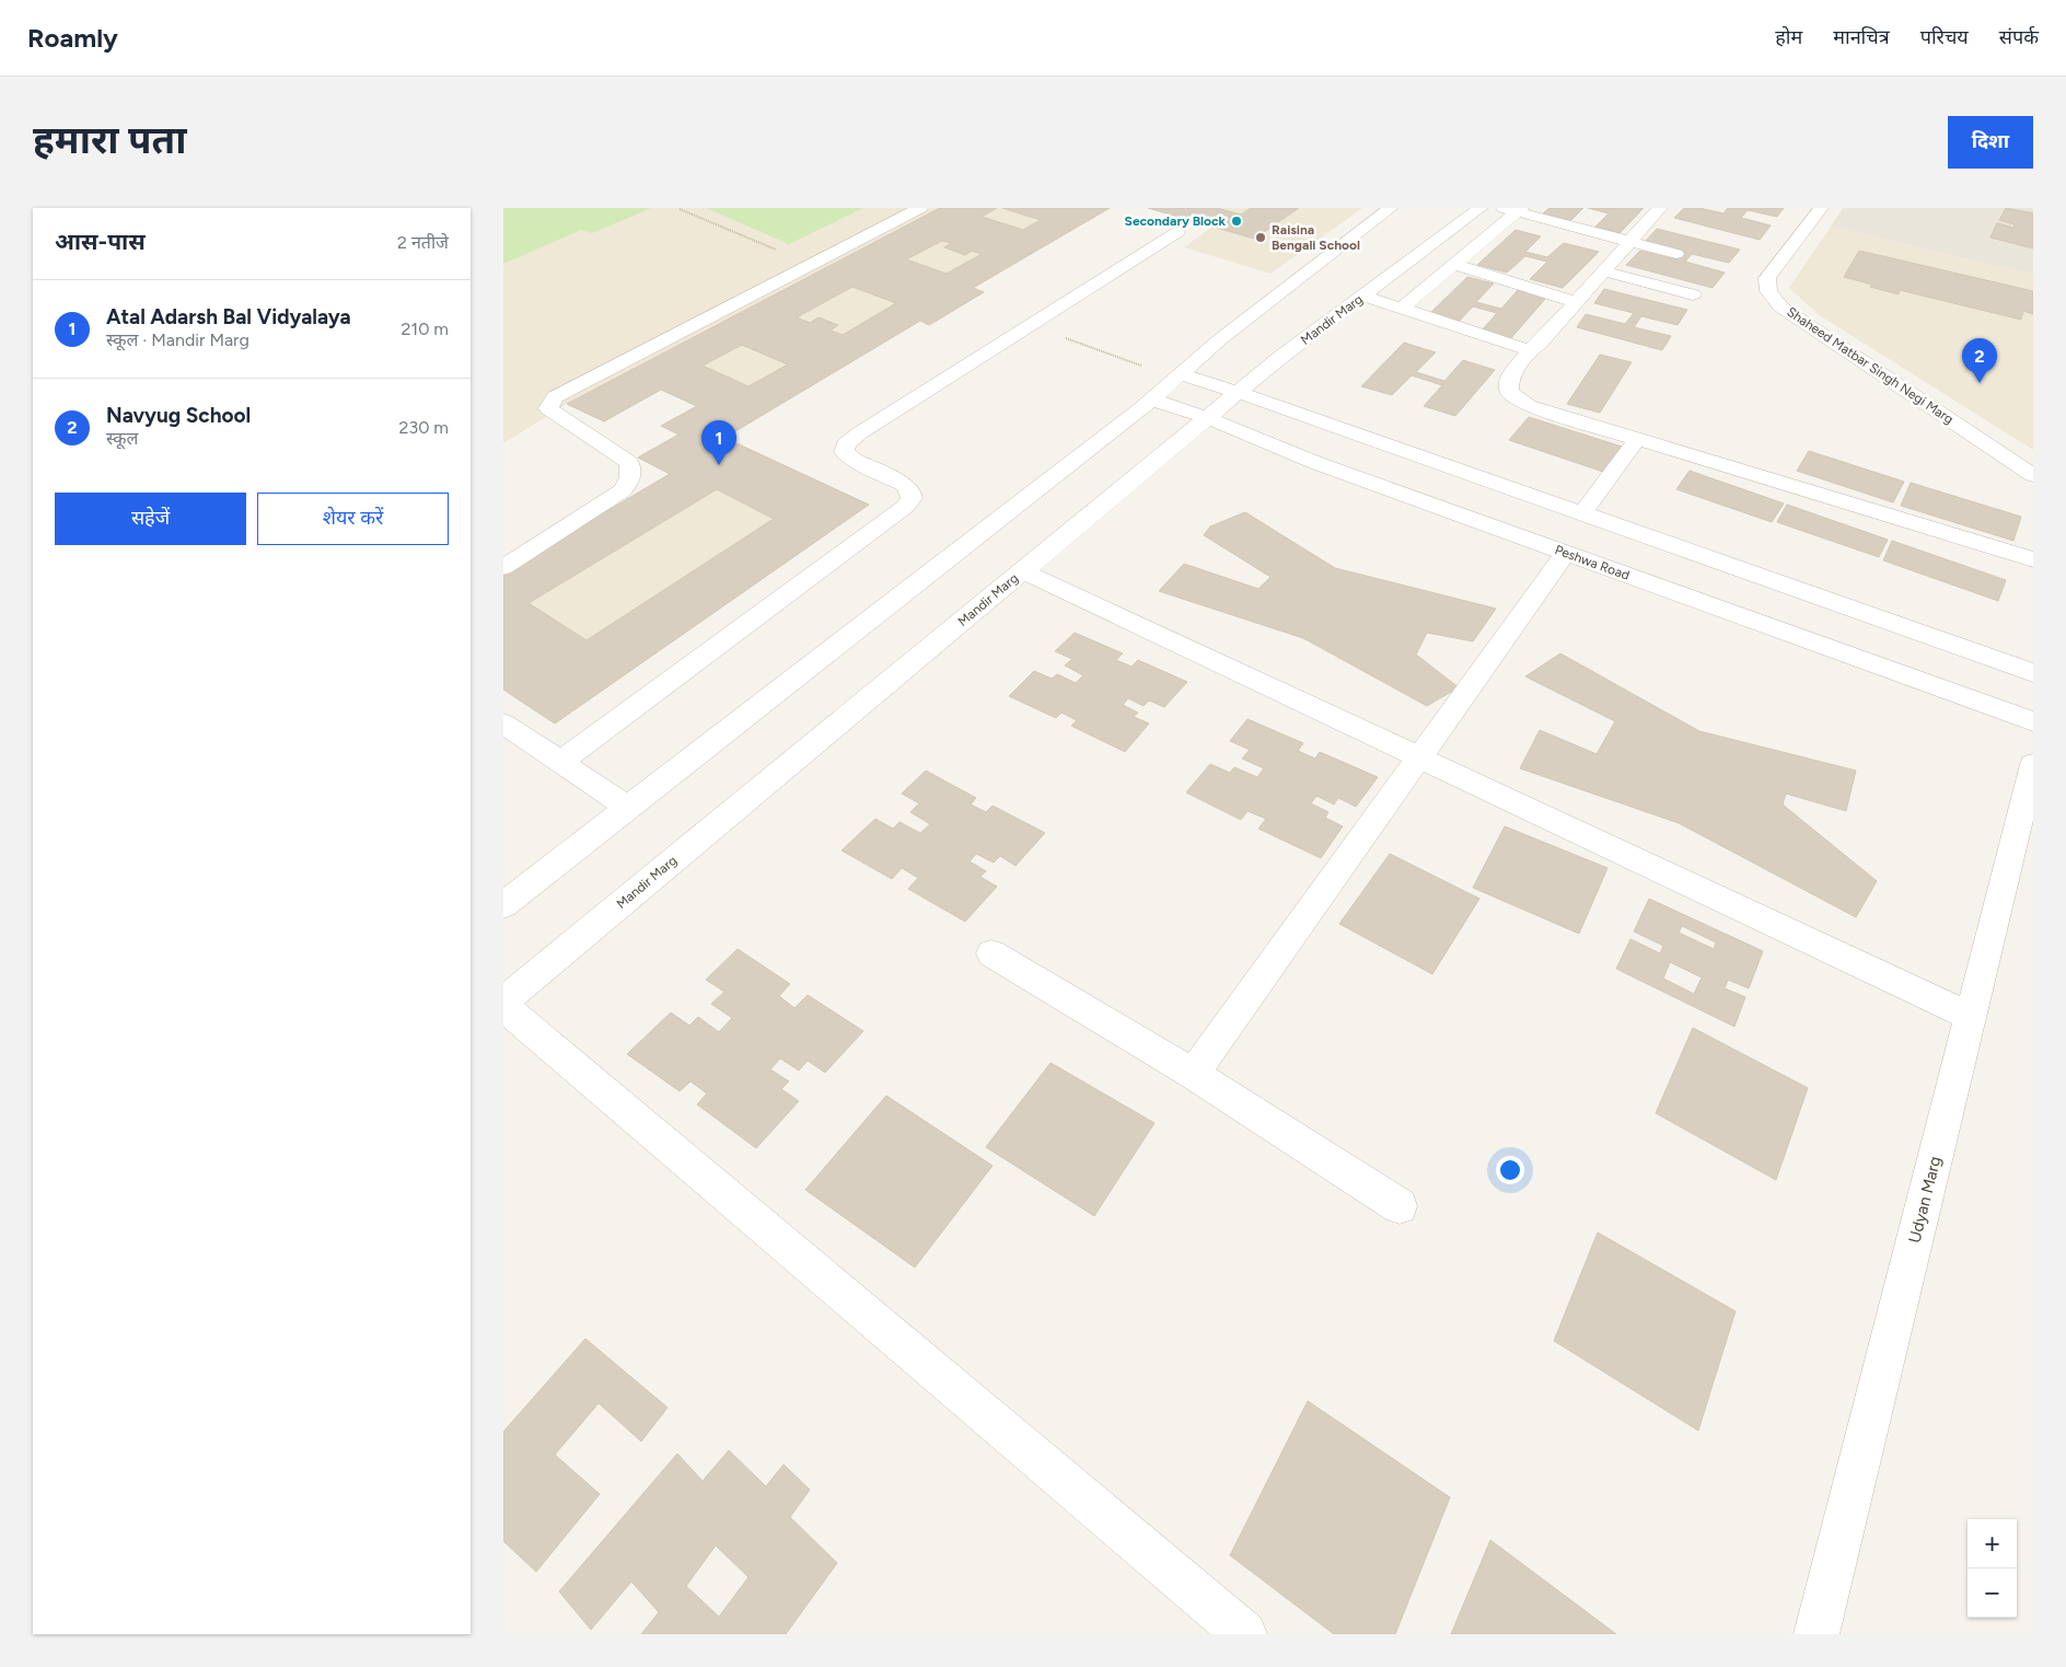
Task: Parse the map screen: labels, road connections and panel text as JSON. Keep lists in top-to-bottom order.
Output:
{
  "streets": {
    "street": [
      "Mandir Marg",
      "Shaheed Matbar Singh Negi Marg",
      "Peshwa Road",
      "Udyan Marg"
    ]
  },
  "crossings": [
    ["Mandir Marg", "Peshwa Road"]
  ],
  "places": ["Secondary Block", "Raisina Bengali School"],
  "page": {
    "header": "Roamly",
    "nav": [
      "होम",
      "मानचित्र",
      "परिचय",
      "संपर्क"
    ],
    "buttons": [
      "दिशा",
      ["सहेजें", "शेयर करें"]
    ],
    "title": "हमारा पता",
    "heading": ["आस-पास", "2 नतीजे"],
    "list": [
      {
        "mark": "1",
        "name": "Atal Adarsh Bal Vidyalaya",
        "note": "स्कूल · Mandir Marg",
        "value": "210 m"
      },
      {
        "mark": "2",
        "name": "Navyug School",
        "note": "स्कूल",
        "value": "230 m"
      }
    ],
    "pins": ["2", "1"],
    "map_buttons": ["+", "−"]
  }
}
